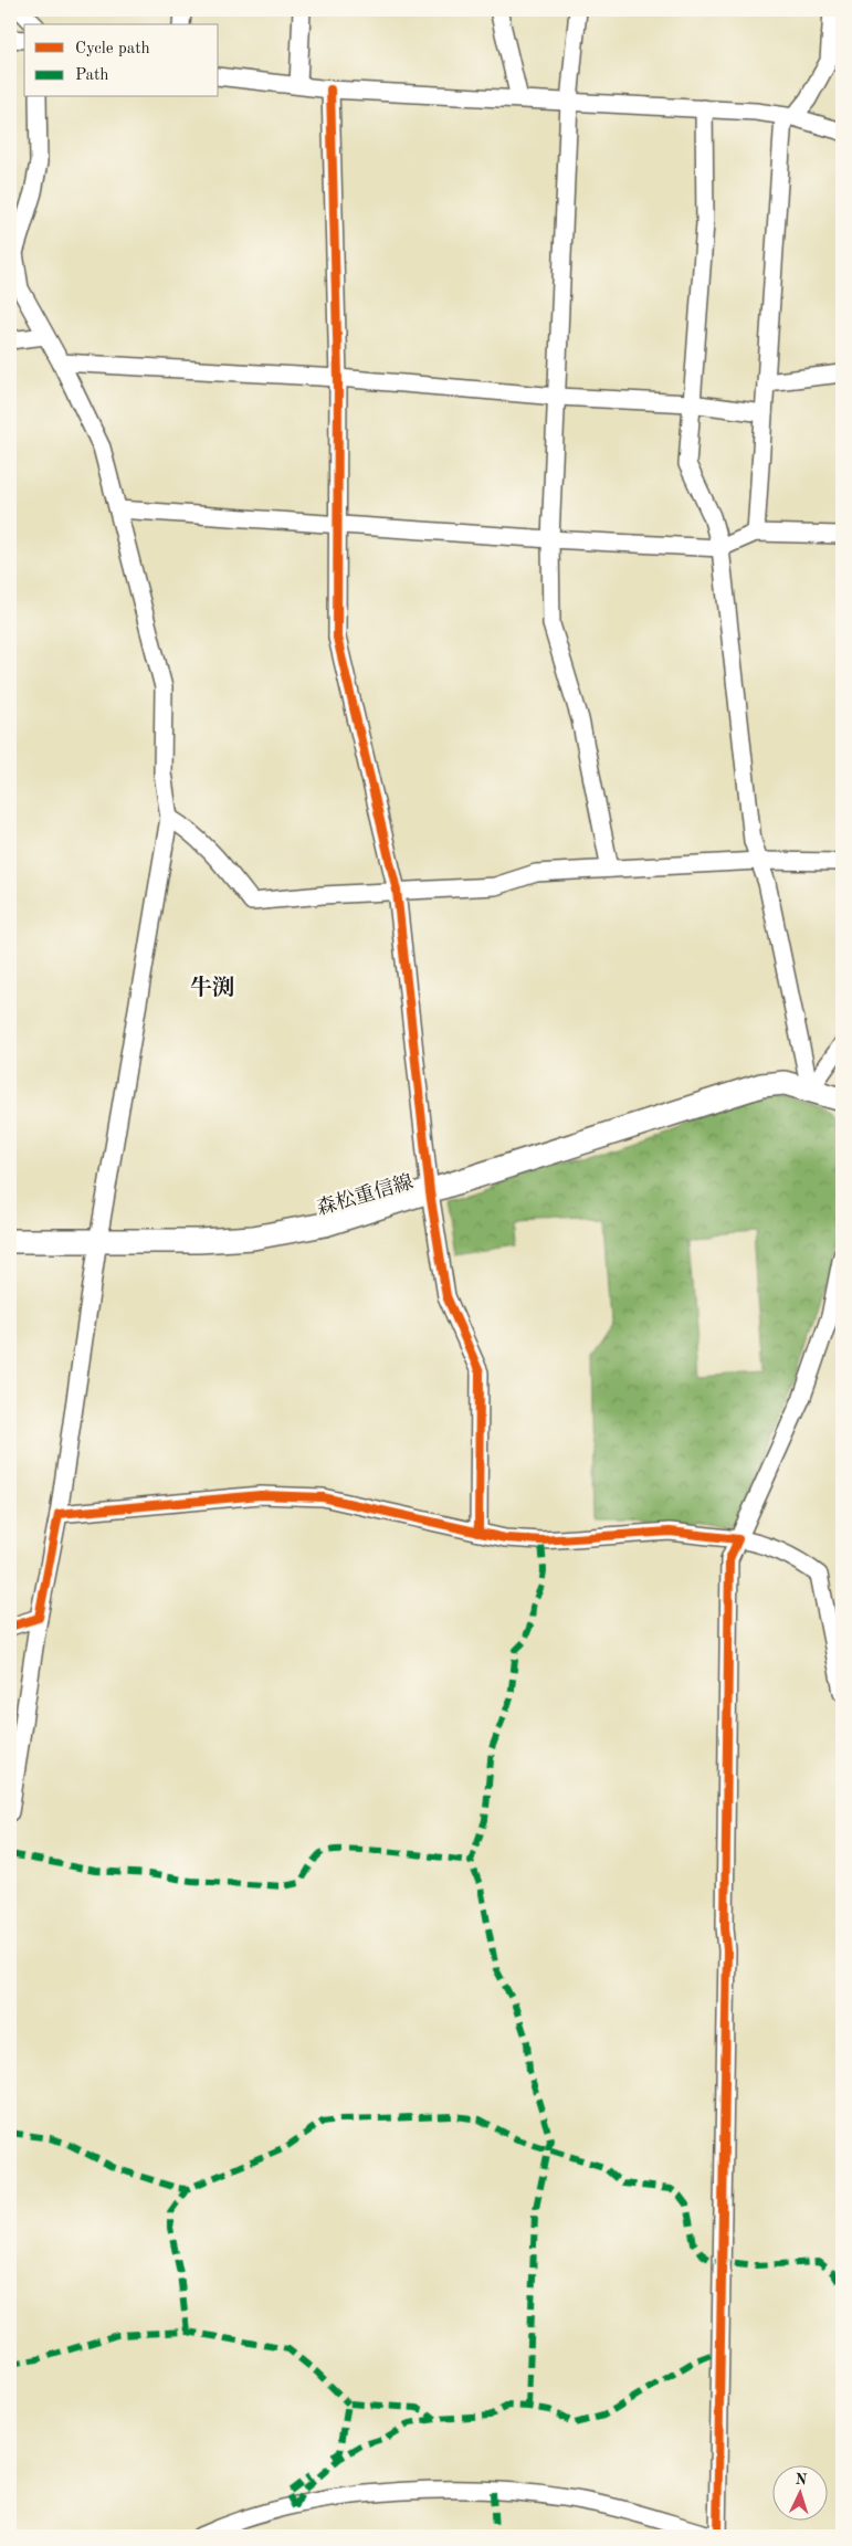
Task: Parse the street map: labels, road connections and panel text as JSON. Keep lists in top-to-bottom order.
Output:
{
  "streets": {
    "main road": ["森松重信線"]
  },
  "districts": ["牛渕"],
  "legend": ["Cycle path", "Path"],
  "north": "top"
}
